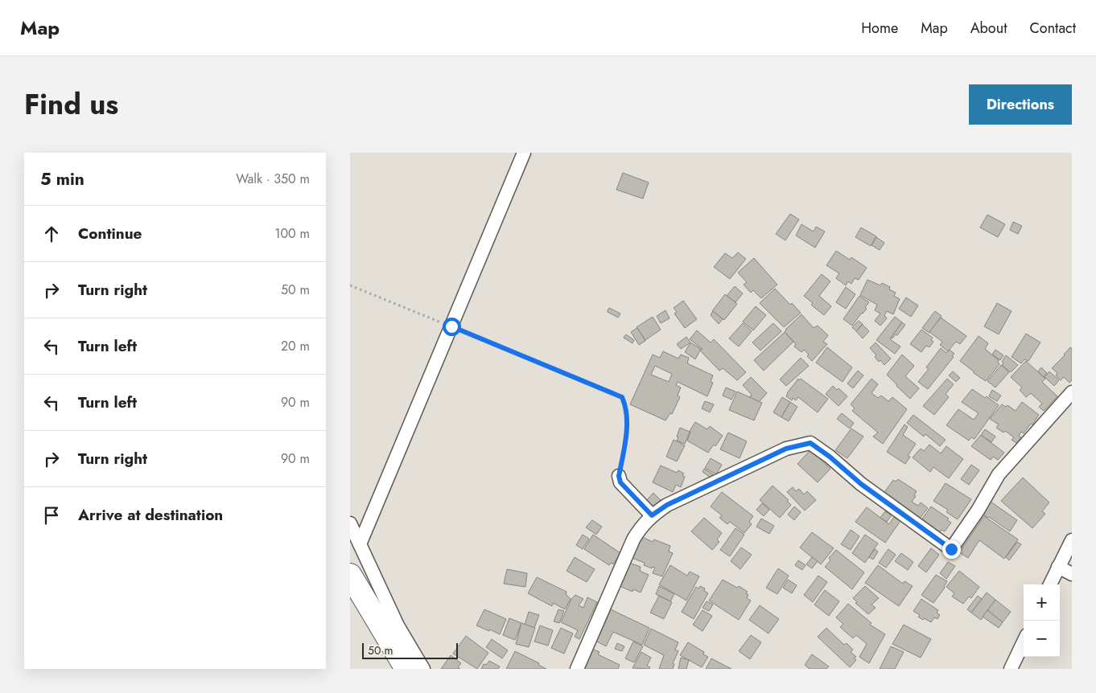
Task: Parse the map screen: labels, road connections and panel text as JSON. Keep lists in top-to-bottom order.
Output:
{
  "scale_bar": "50 m",
  "page": {
    "header": "Map",
    "nav": [
      "Home",
      "Map",
      "About",
      "Contact"
    ],
    "title": "Find us",
    "buttons": "Directions",
    "heading": ["5 min", "Walk · 350 m"],
    "list": [
      ["Continue", "100 m"],
      ["Turn right", "50 m"],
      ["Turn left", "20 m"],
      ["Turn left", "90 m"],
      ["Turn right", "90 m"],
      "Arrive at destination"
    ],
    "map_buttons": ["+", "−"],
    "scale": "50 m"
  }
}
